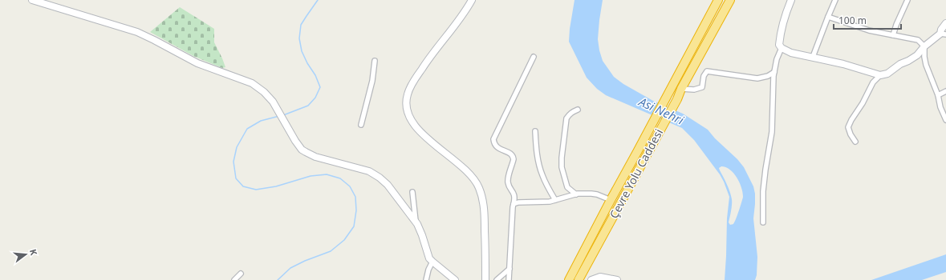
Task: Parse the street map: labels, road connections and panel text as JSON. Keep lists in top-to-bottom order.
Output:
{
  "streets": {
    "highway": ["Çevre Yolu Caddesi"]
  },
  "water": ["Asi Nehri"],
  "scale_bar": "100 m",
  "north": "right"
}
